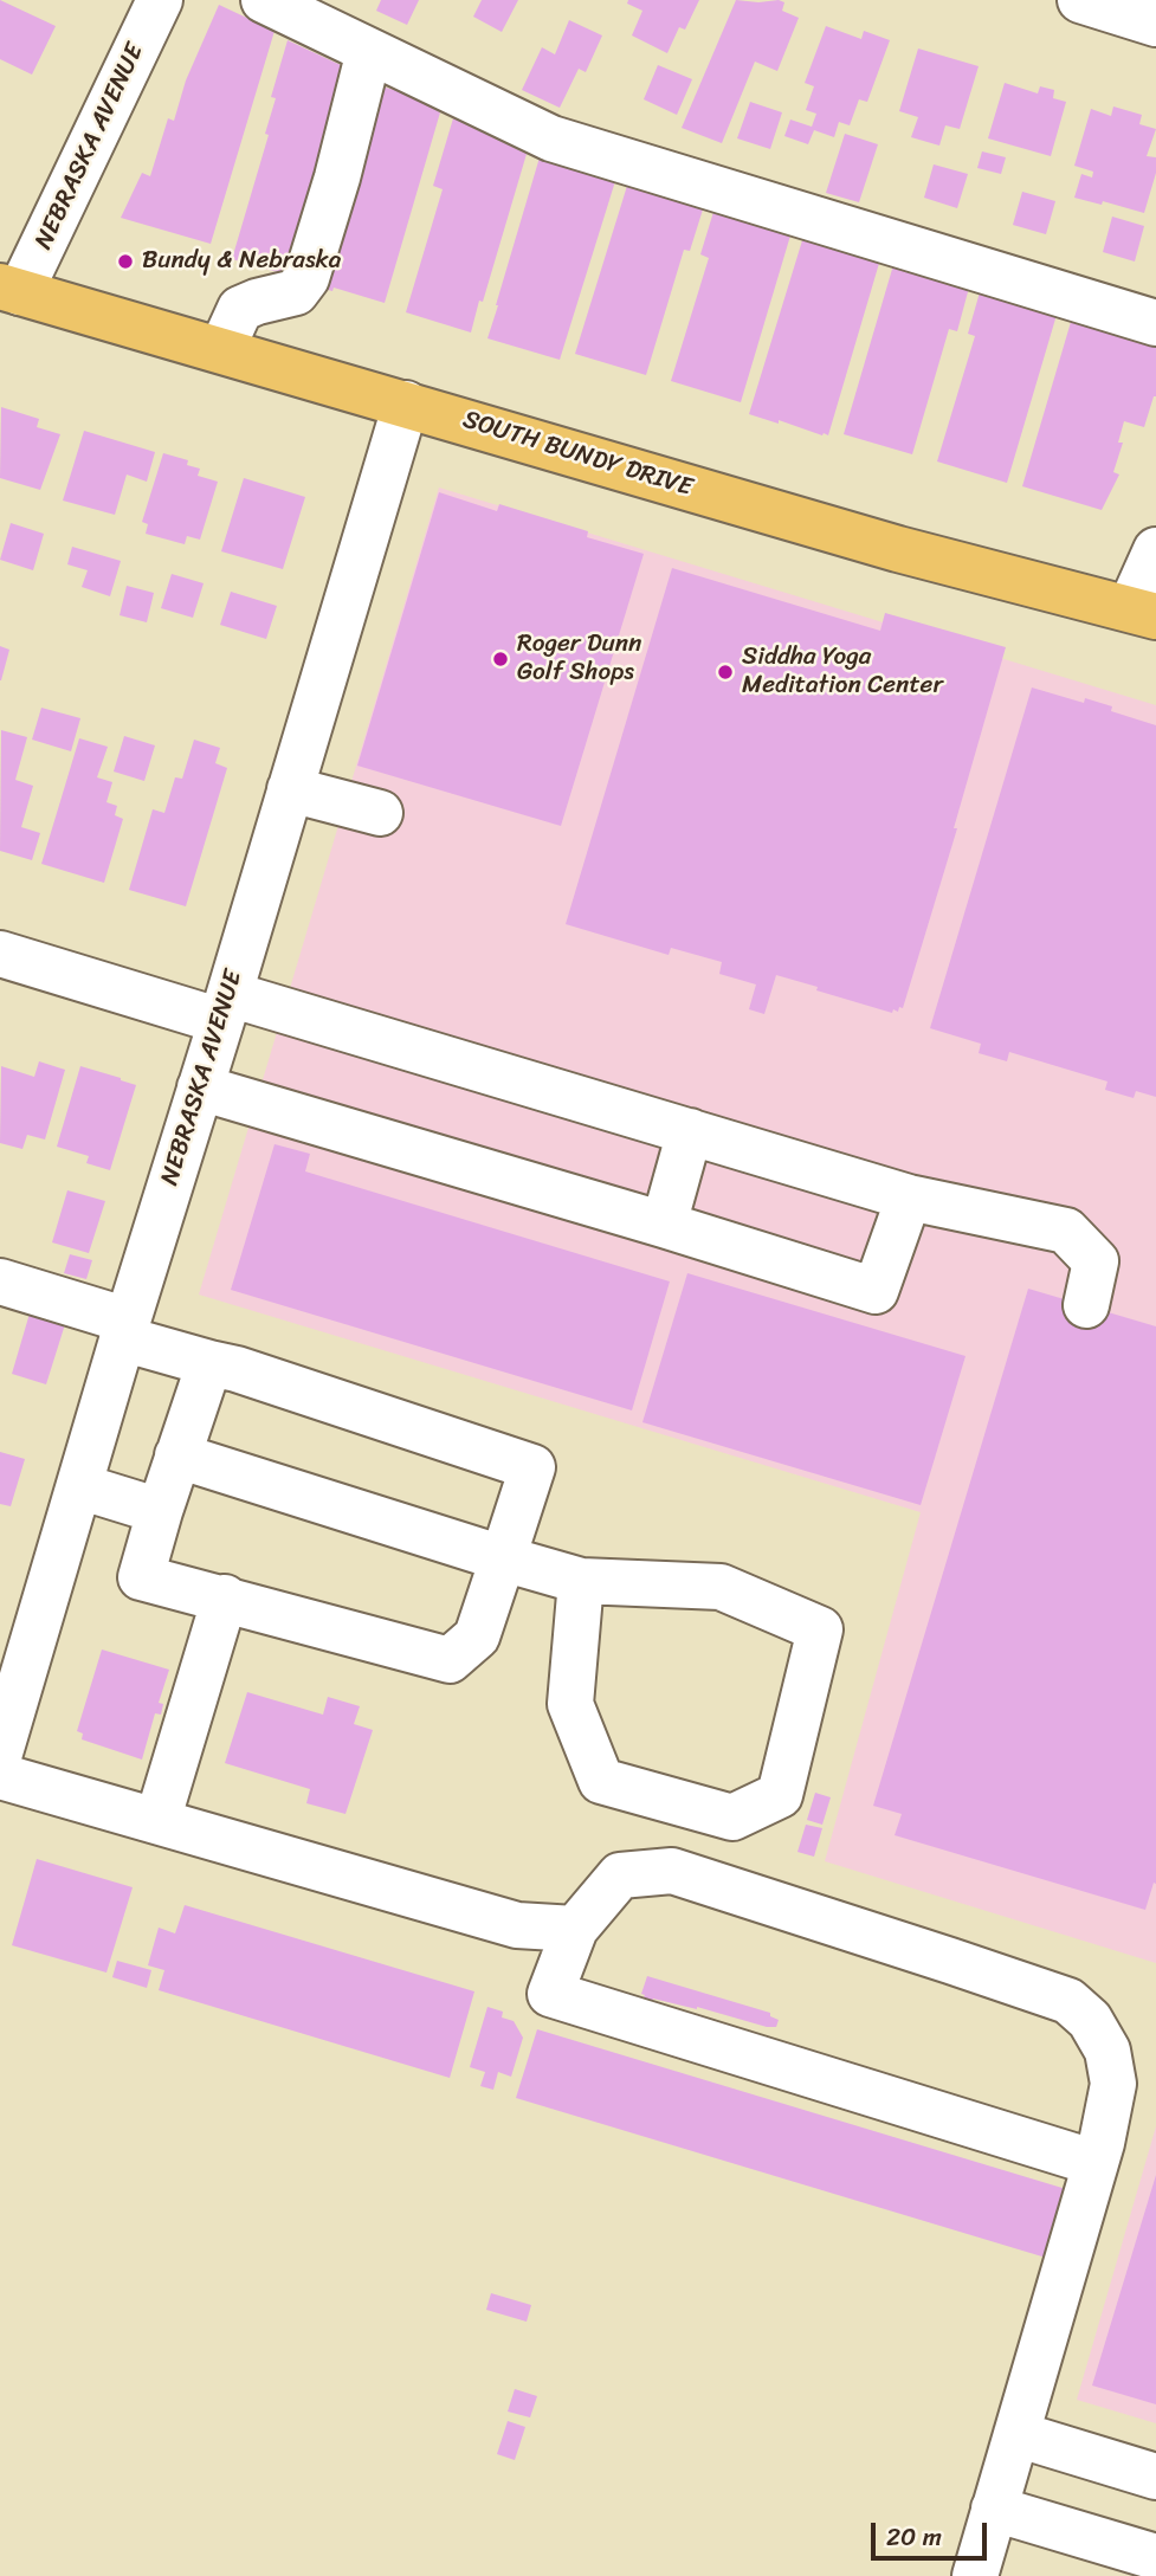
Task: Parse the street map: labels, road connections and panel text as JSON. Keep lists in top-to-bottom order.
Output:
{
  "streets": {
    "main road": ["SOUTH BUNDY DRIVE"],
    "street": ["NEBRASKA AVENUE"]
  },
  "crossings": [
    ["NEBRASKA AVENUE", "SOUTH BUNDY DRIVE"]
  ],
  "places": ["Bundy & Nebraska", "Roger Dunn Golf Shops", "Siddha Yoga Meditation Center"],
  "scale_bar": "20 m"
}
